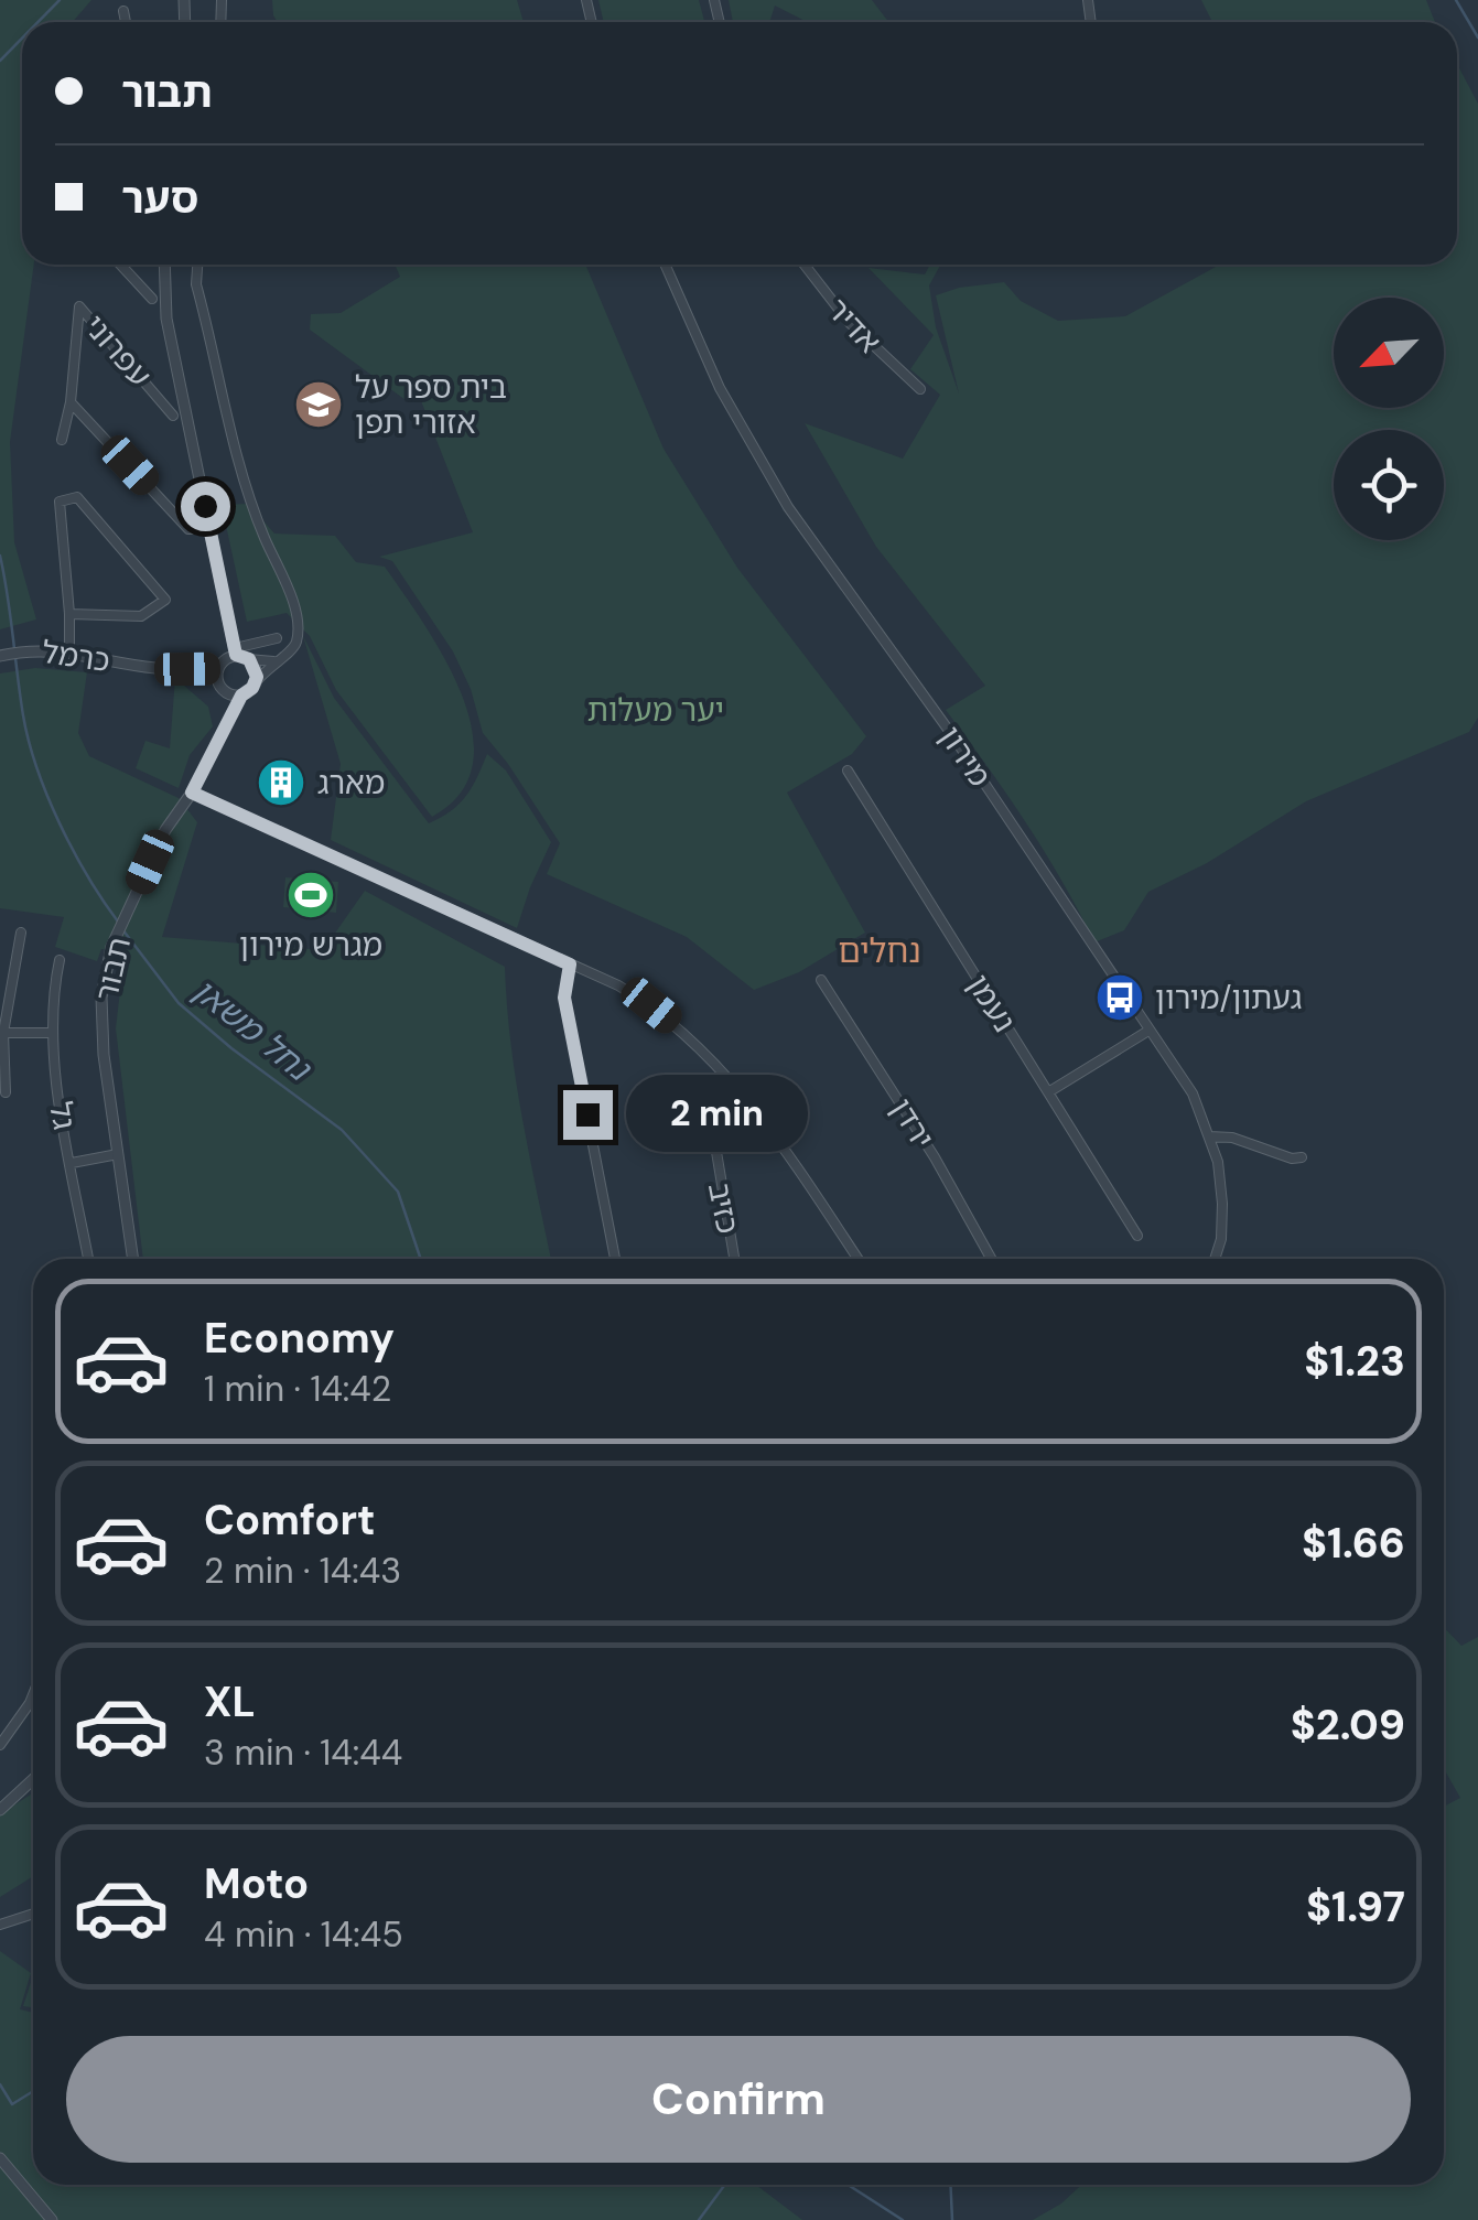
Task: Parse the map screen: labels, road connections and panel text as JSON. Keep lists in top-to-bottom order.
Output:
{
  "streets": {
    "street": [
      "אדיר",
      "עפרוני",
      "כרמל",
      "מירון",
      "תבור",
      "נעמן",
      "גל",
      "ירדן",
      "כזיב"
    ]
  },
  "crossings": [
    ["כרמל", "תבור"]
  ],
  "districts": ["נחלים"],
  "water": ["נחל משאן"],
  "parks": ["יער מעלות"],
  "places": {
    "school or university": ["בית ספר על אזורי תפן"],
    "building": ["מארג"],
    "sports": ["מגרש מירון"],
    "bus stop": ["געתון/מירון"]
  },
  "north": "bottom left",
  "page": {
    "banner": ["תבור", "סער"],
    "bubble": "2 min",
    "list": [
      {
        "name": "Economy",
        "note": "1 min · 14:42",
        "value": "$1.23"
      },
      {
        "name": "Comfort",
        "note": "2 min · 14:43",
        "value": "$1.66"
      },
      {
        "name": "XL",
        "note": "3 min · 14:44",
        "value": "$2.09"
      },
      {
        "name": "Moto",
        "note": "4 min · 14:45",
        "value": "$1.97"
      }
    ],
    "buttons": "Confirm"
  }
}
